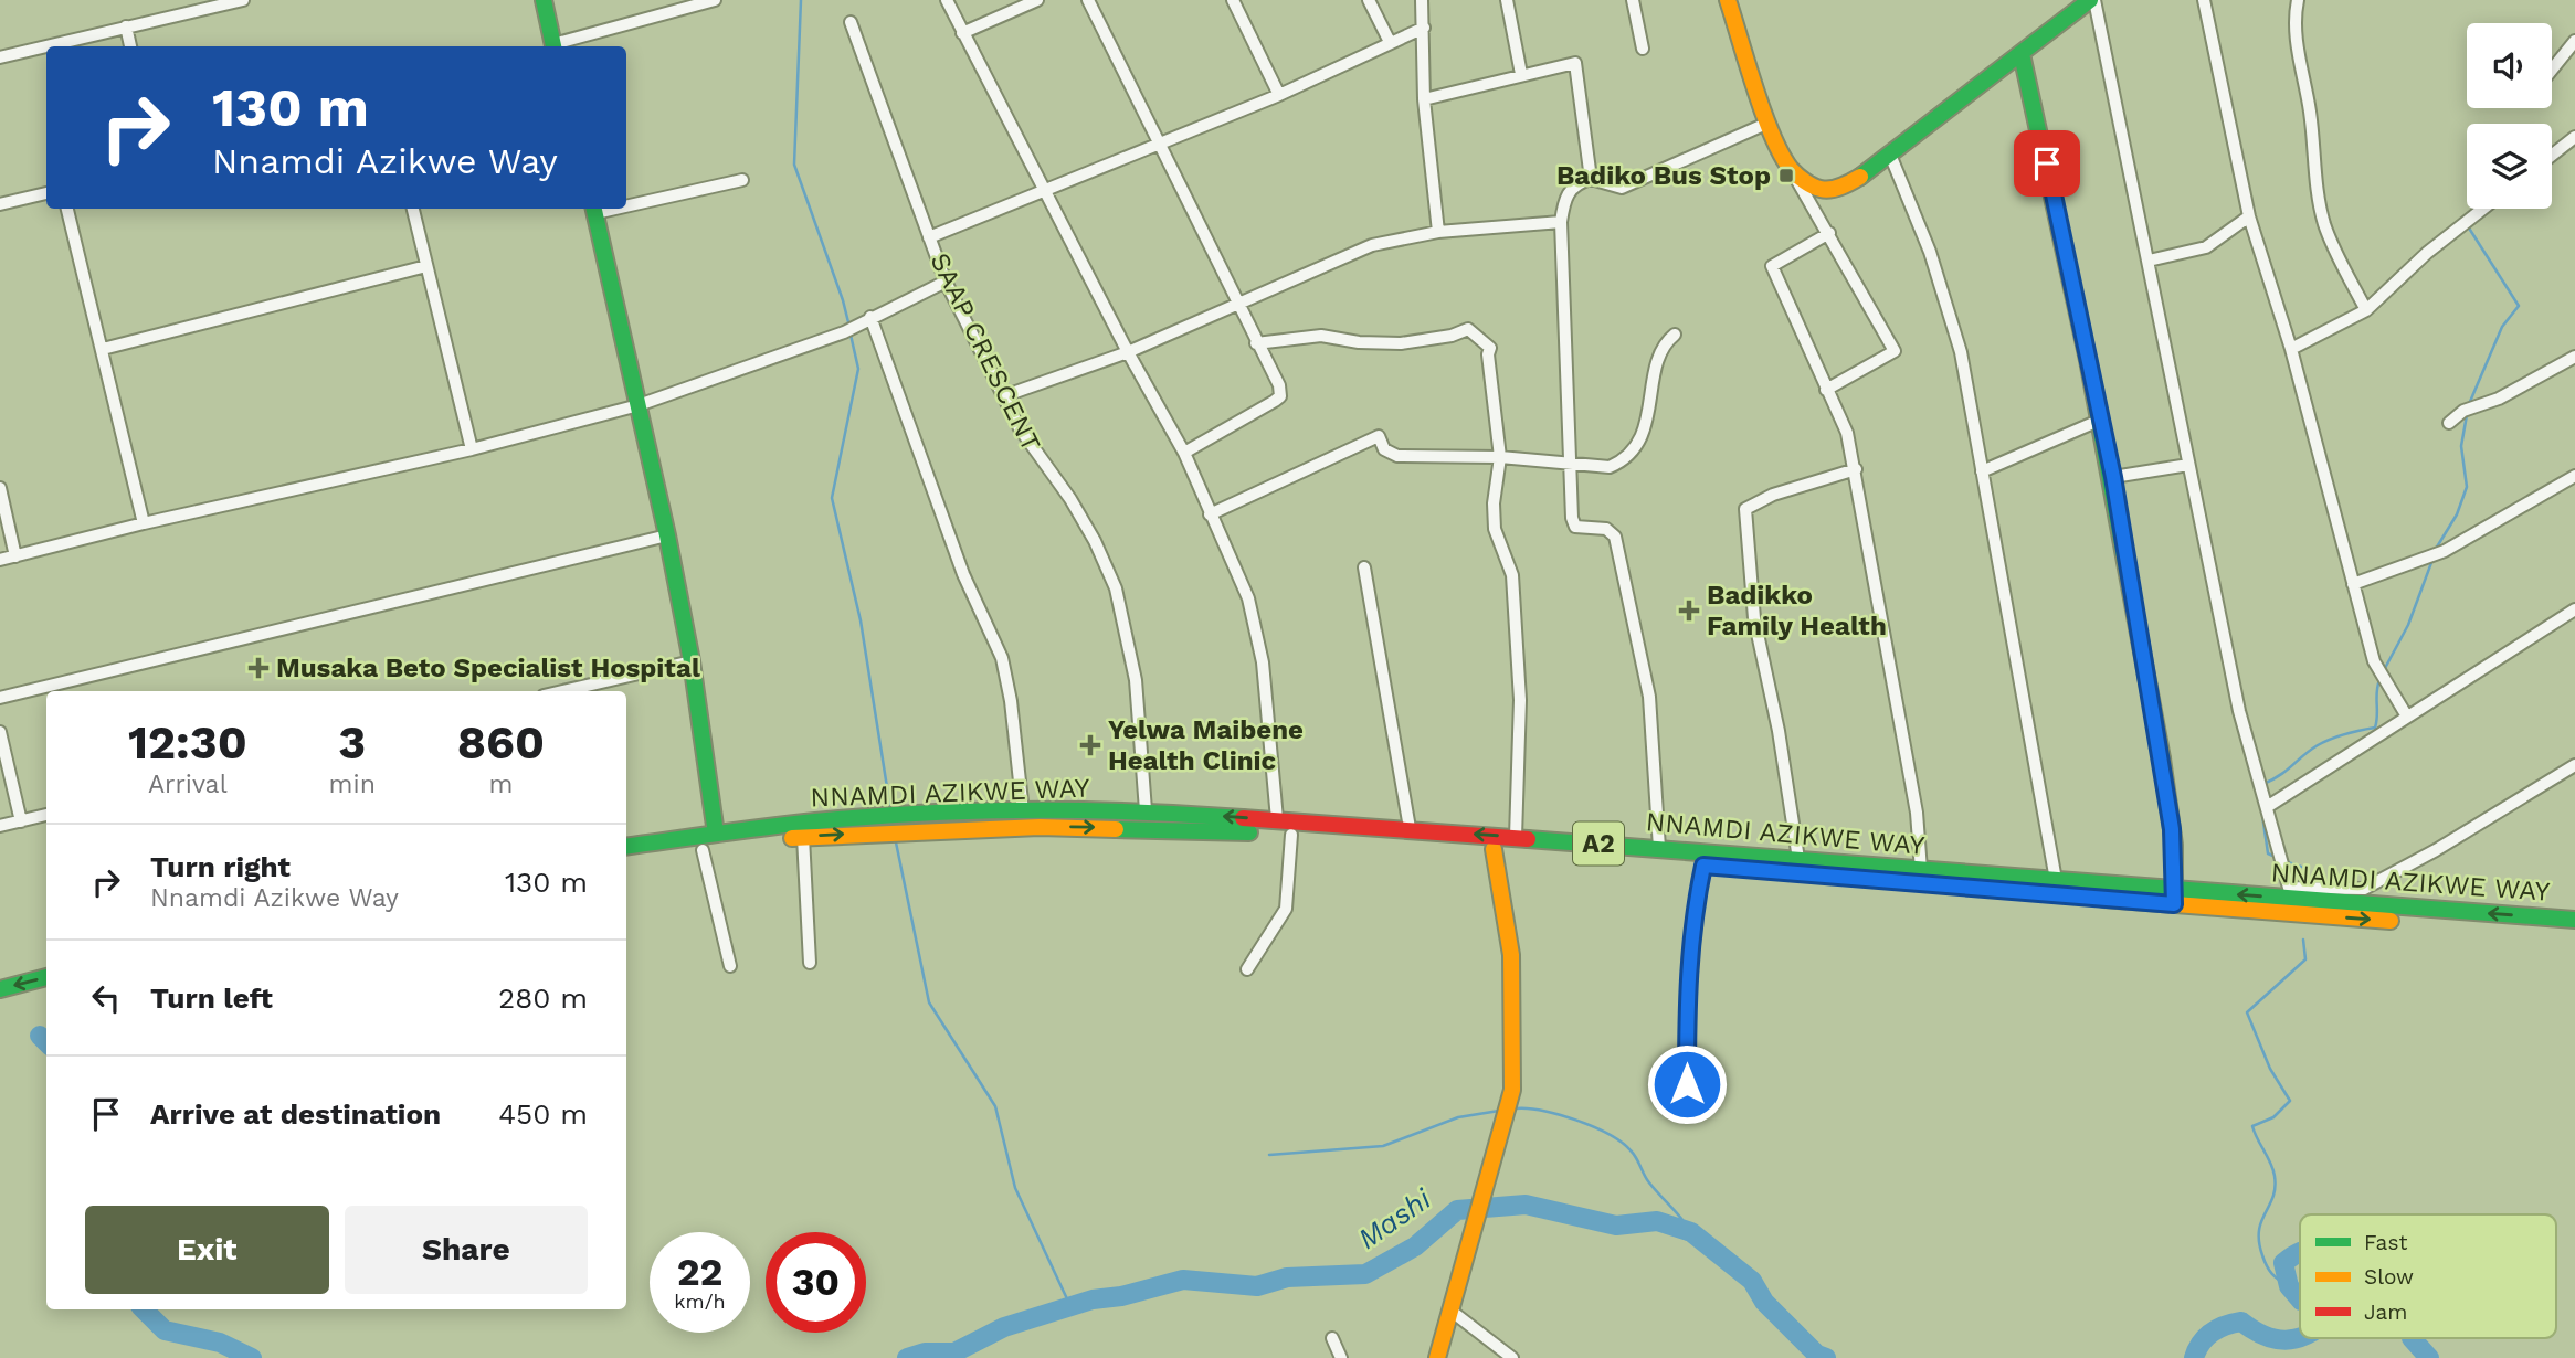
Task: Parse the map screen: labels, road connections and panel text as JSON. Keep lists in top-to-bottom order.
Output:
{
  "streets": {
    "main road": ["NNAMDI AZIKWE WAY", "A2"],
    "street": ["SAAP CRESCENT"]
  },
  "crossings": [
    ["SAAP CRESCENT", "NNAMDI AZIKWE WAY"]
  ],
  "water": ["Mashi"],
  "places": {
    "transit": ["Badiko Bus Stop"],
    "health": ["Badikko Family Health", "Musaka Beto Specialist Hospital", "Yelwa Maibene Health Clinic"]
  },
  "legend": ["Fast", "Slow", "Jam"],
  "page": {
    "turn": ["130 m", "Nnamdi Azikwe Way"],
    "eta": [
      "12:30",
      "Arrival",
      "3",
      "min",
      "860",
      "m"
    ],
    "list": [
      {
        "name": "Turn right",
        "note": "Nnamdi Azikwe Way",
        "value": "130 m"
      },
      {
        "name": "Turn left",
        "value": "280 m"
      },
      {
        "name": "Arrive at destination",
        "value": "450 m"
      }
    ],
    "buttons": ["Exit", "Share"],
    "speed": "22 km/h",
    "limit": "30"
  }
}
